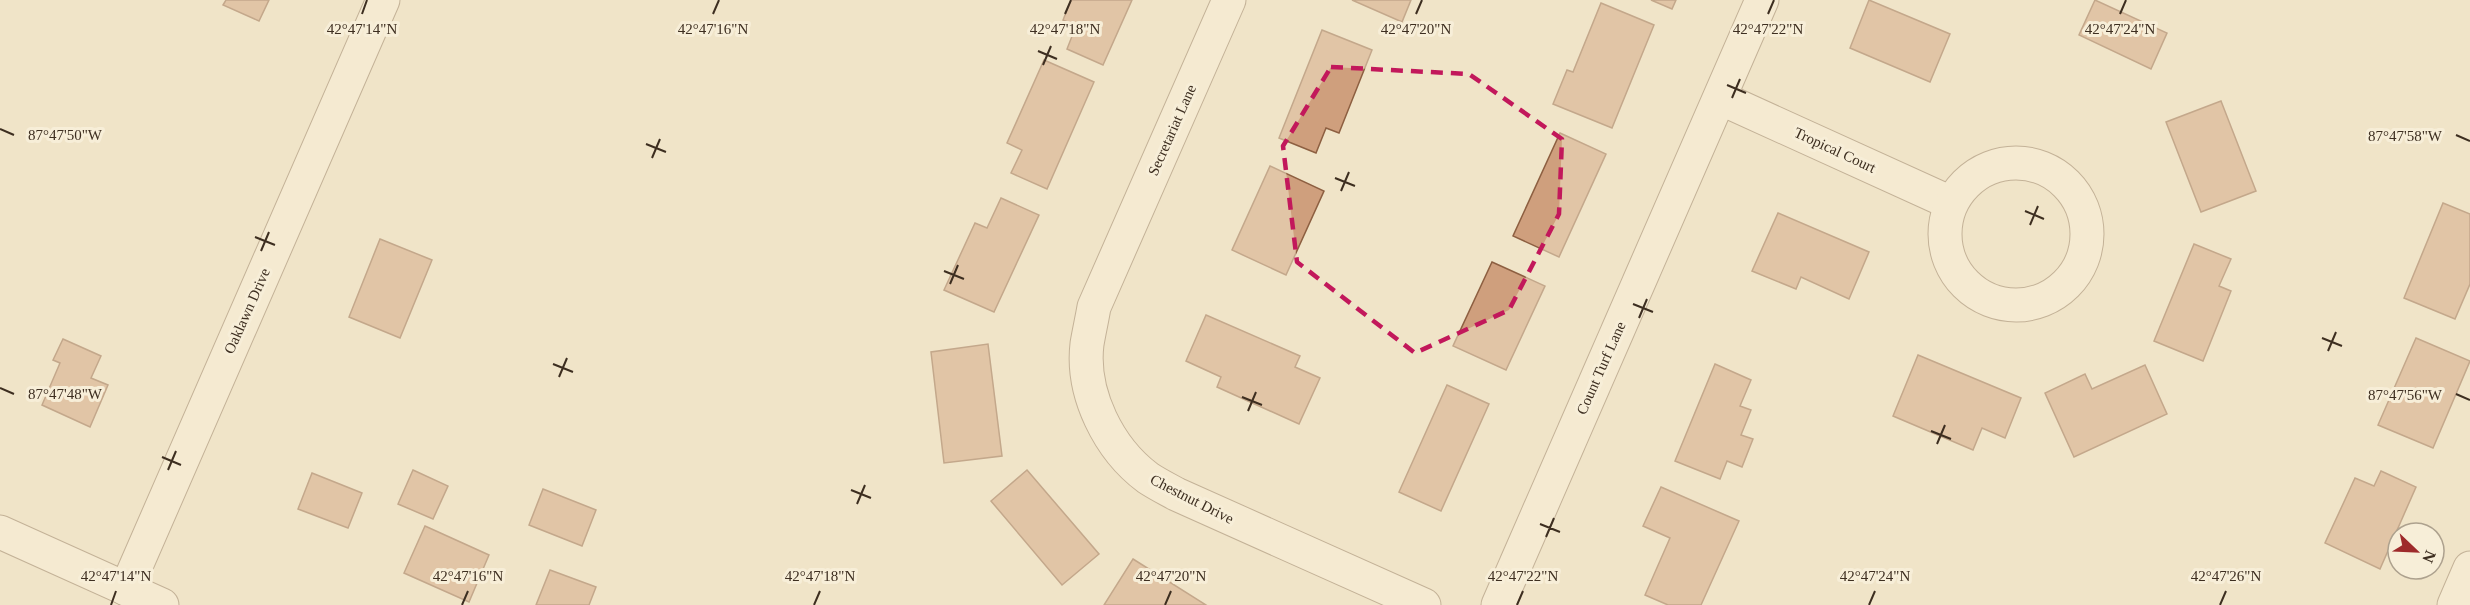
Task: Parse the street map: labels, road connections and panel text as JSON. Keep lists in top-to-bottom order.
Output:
{
  "streets": {
    "street": [
      "Secretariat Lane",
      "Tropical Court",
      "Oaklawn Drive",
      "Count Turf Lane",
      "Chestnut Drive"
    ]
  },
  "crossings": [
    ["Secretariat Lane", "Chestnut Drive"],
    ["Tropical Court", "Count Turf Lane"]
  ],
  "north": "bottom right",
  "coordinates": [
    "42°47'14\"N",
    "42°47'16\"N",
    "42°47'18\"N",
    "42°47'20\"N",
    "42°47'22\"N",
    "42°47'24\"N",
    "87°47'50\"W",
    "87°47'58\"W",
    "87°47'48\"W",
    "87°47'56\"W",
    "42°47'26\"N"
  ]
}
